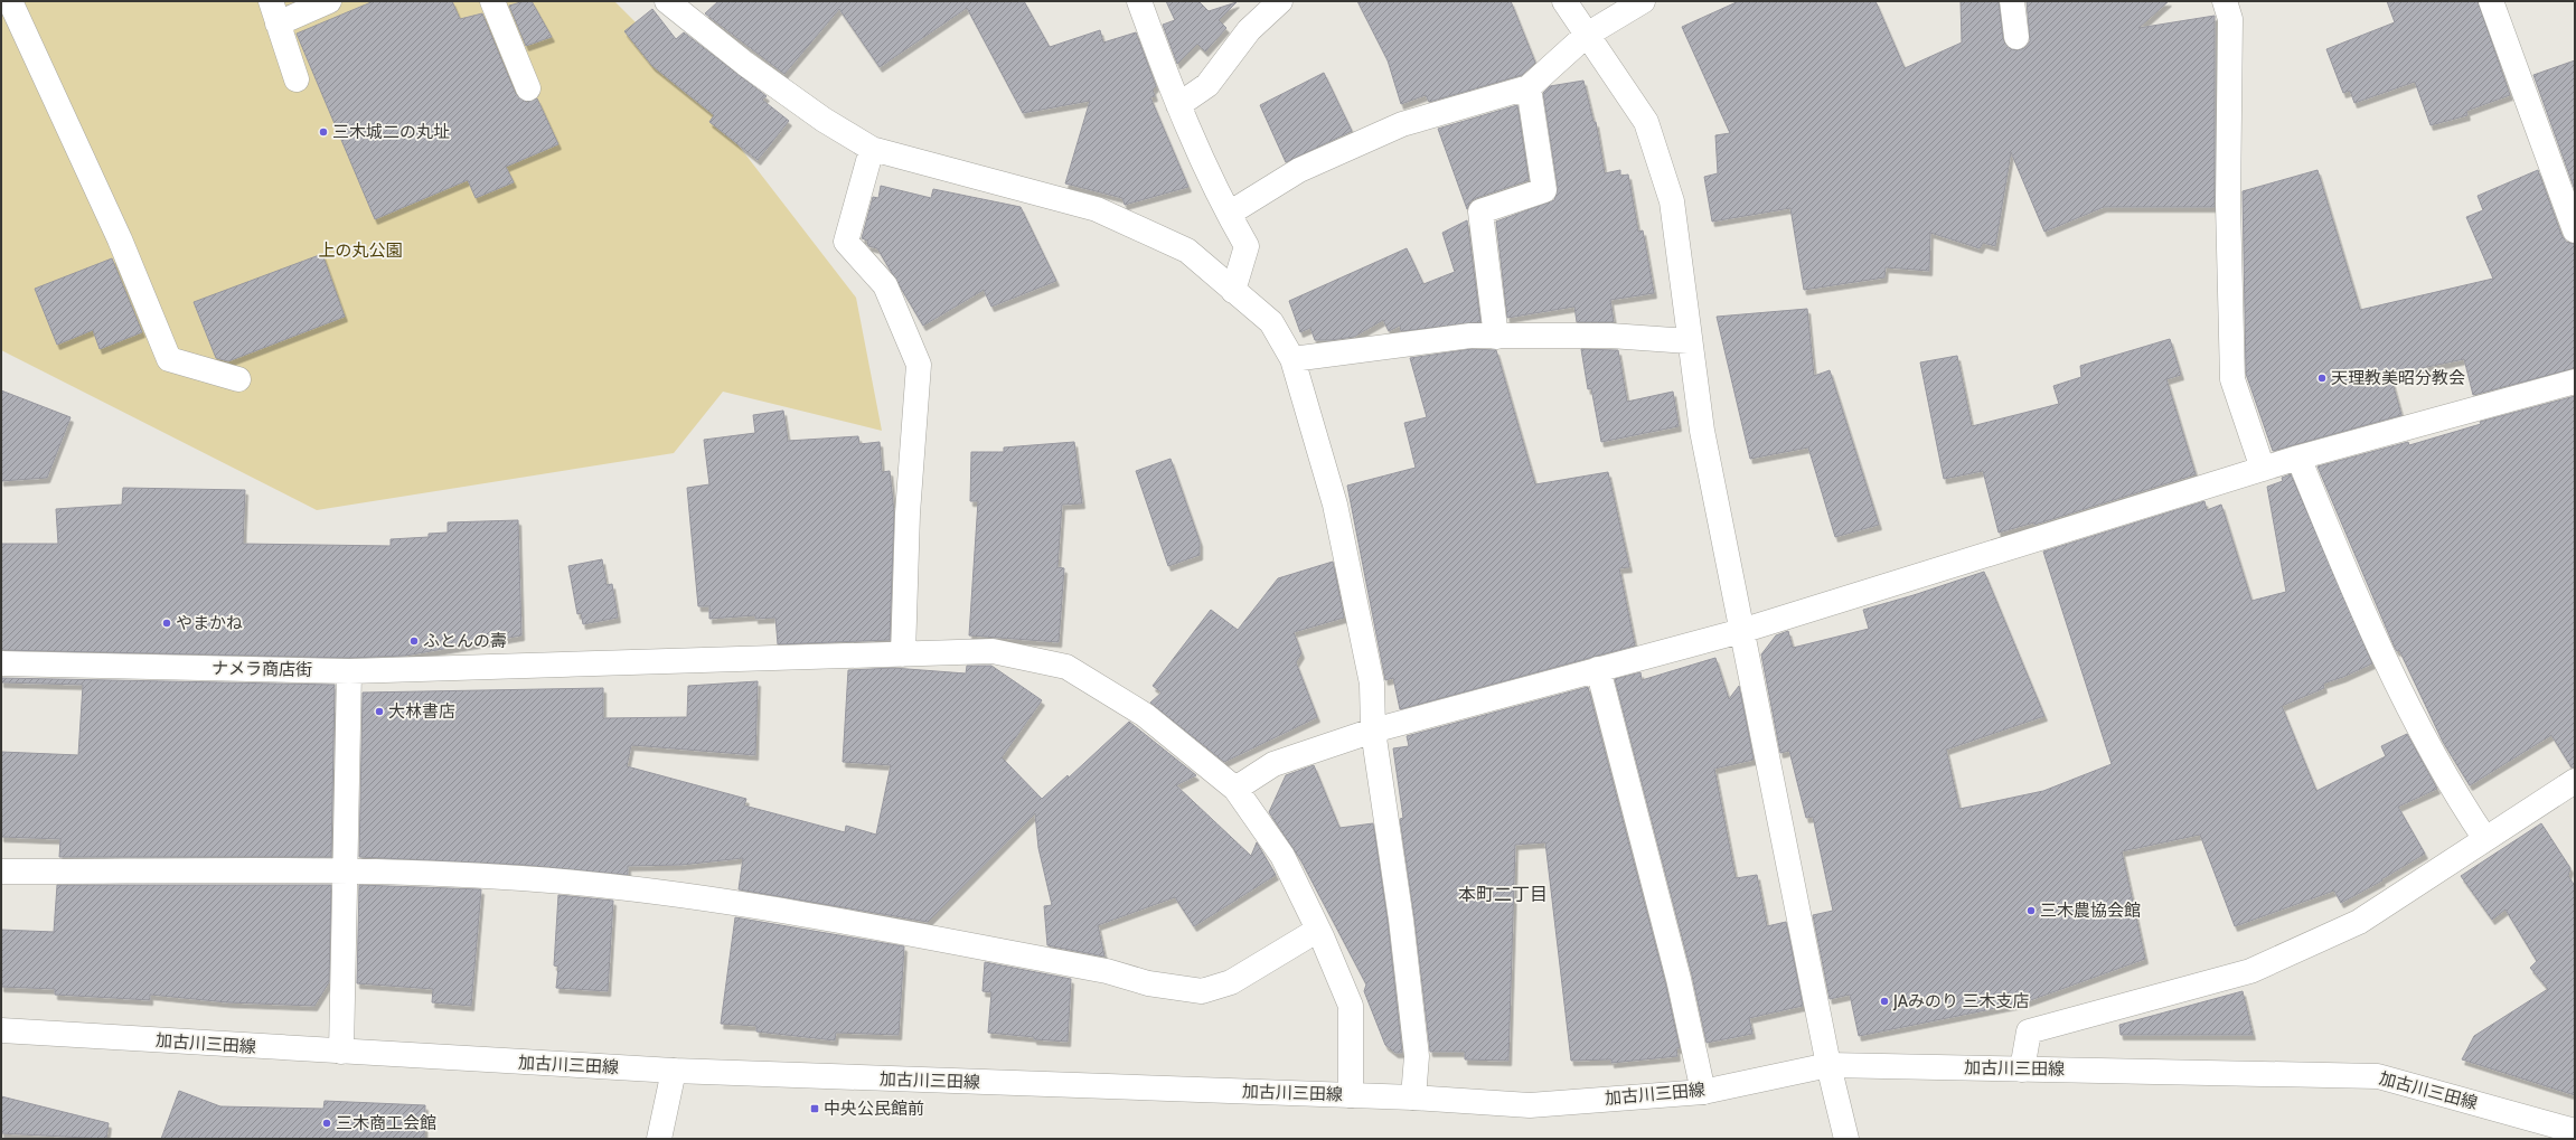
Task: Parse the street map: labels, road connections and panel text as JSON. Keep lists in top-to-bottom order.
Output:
{
  "streets": {
    "street": ["ナメラ商店街", "加古川三田線"]
  },
  "crossings": [
    ["ナメラ商店街", "加古川三田線"]
  ],
  "districts": ["本町二丁目"],
  "parks": ["上の丸公園"],
  "places": {
    "other": [
      "三木城二の丸址",
      "天理教美昭分教会",
      "やまかね",
      "ふとんの壽",
      "大林書店",
      "三木農協会館",
      "JAみのり 三木支店",
      "三木商工会館"
    ],
    "transit": ["中央公民館前"]
  }
}
